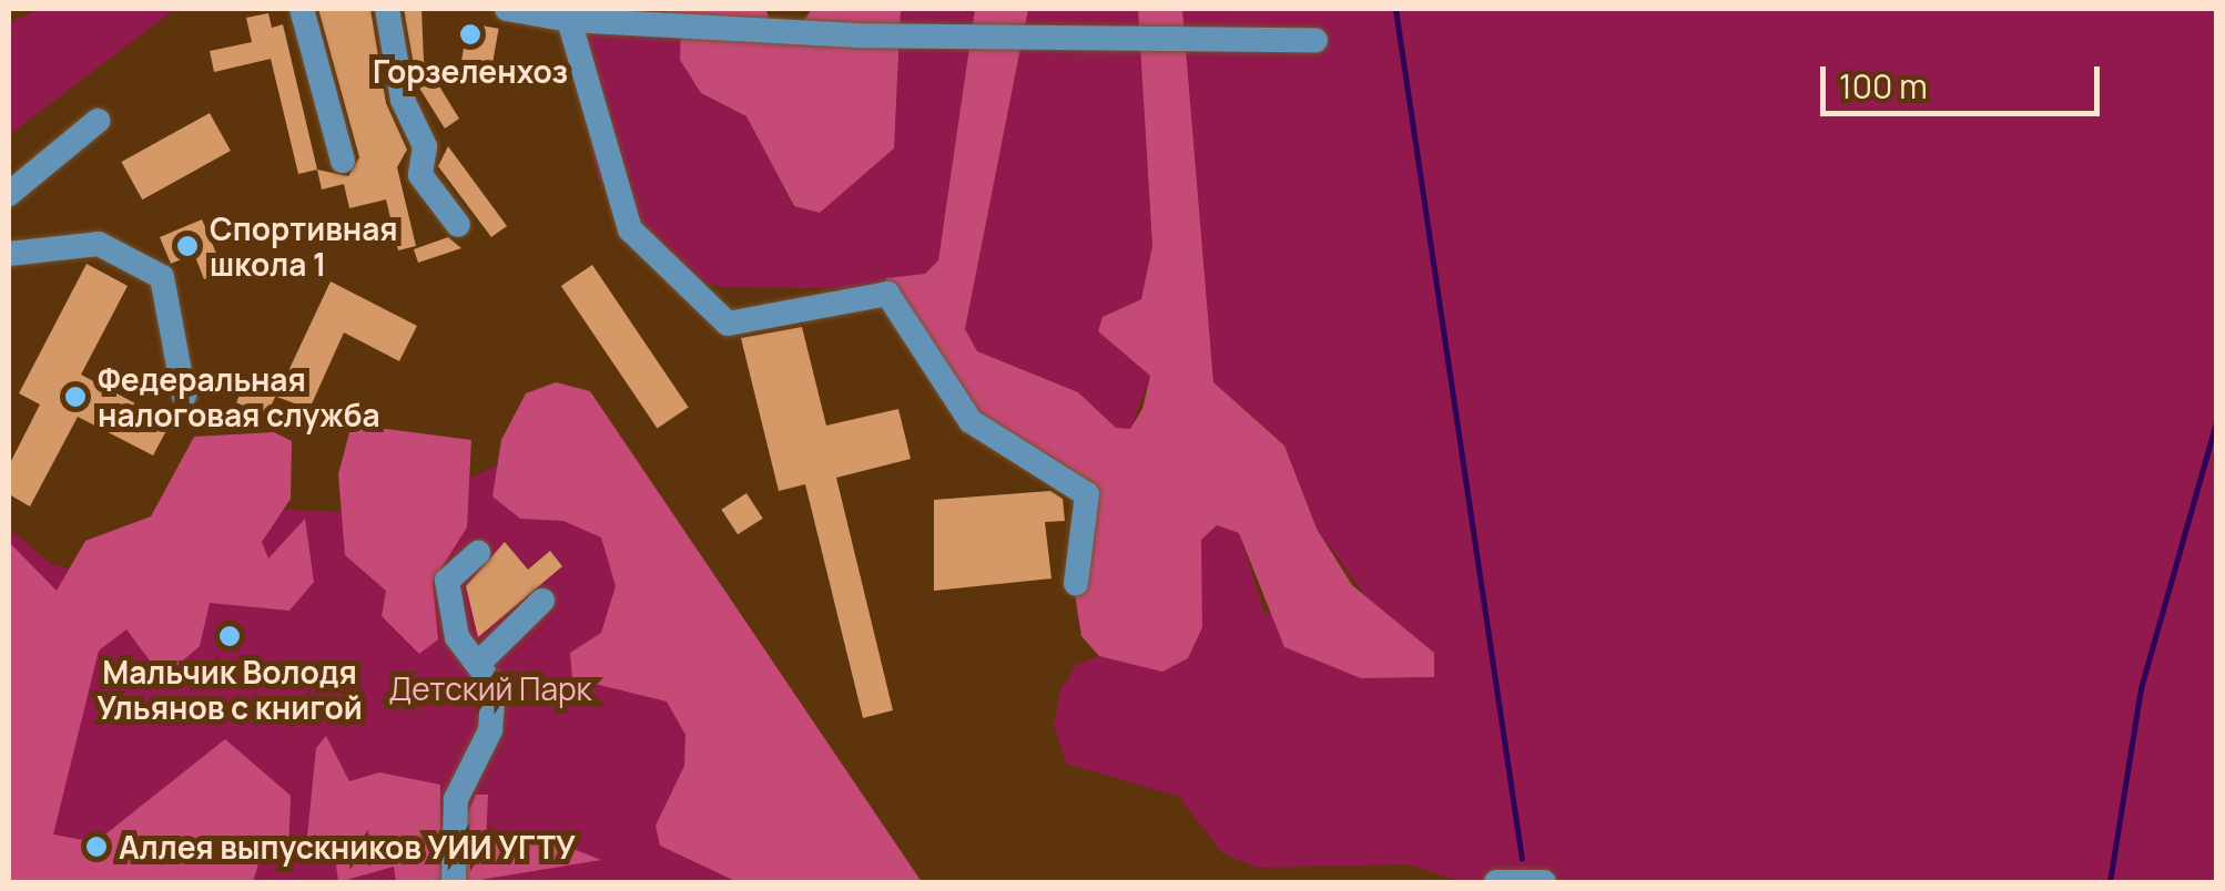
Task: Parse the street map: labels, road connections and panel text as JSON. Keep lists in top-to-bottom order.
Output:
{
  "parks": ["Детский Парк"],
  "places": [
    "Горзеленхоз",
    "Спортивная школа 1",
    "Федеральная налоговая служба",
    "Мальчик Володя Ульянов с книгой",
    "Аллея выпускников УИИ УГТУ"
  ],
  "scale_bar": "100 m"
}
